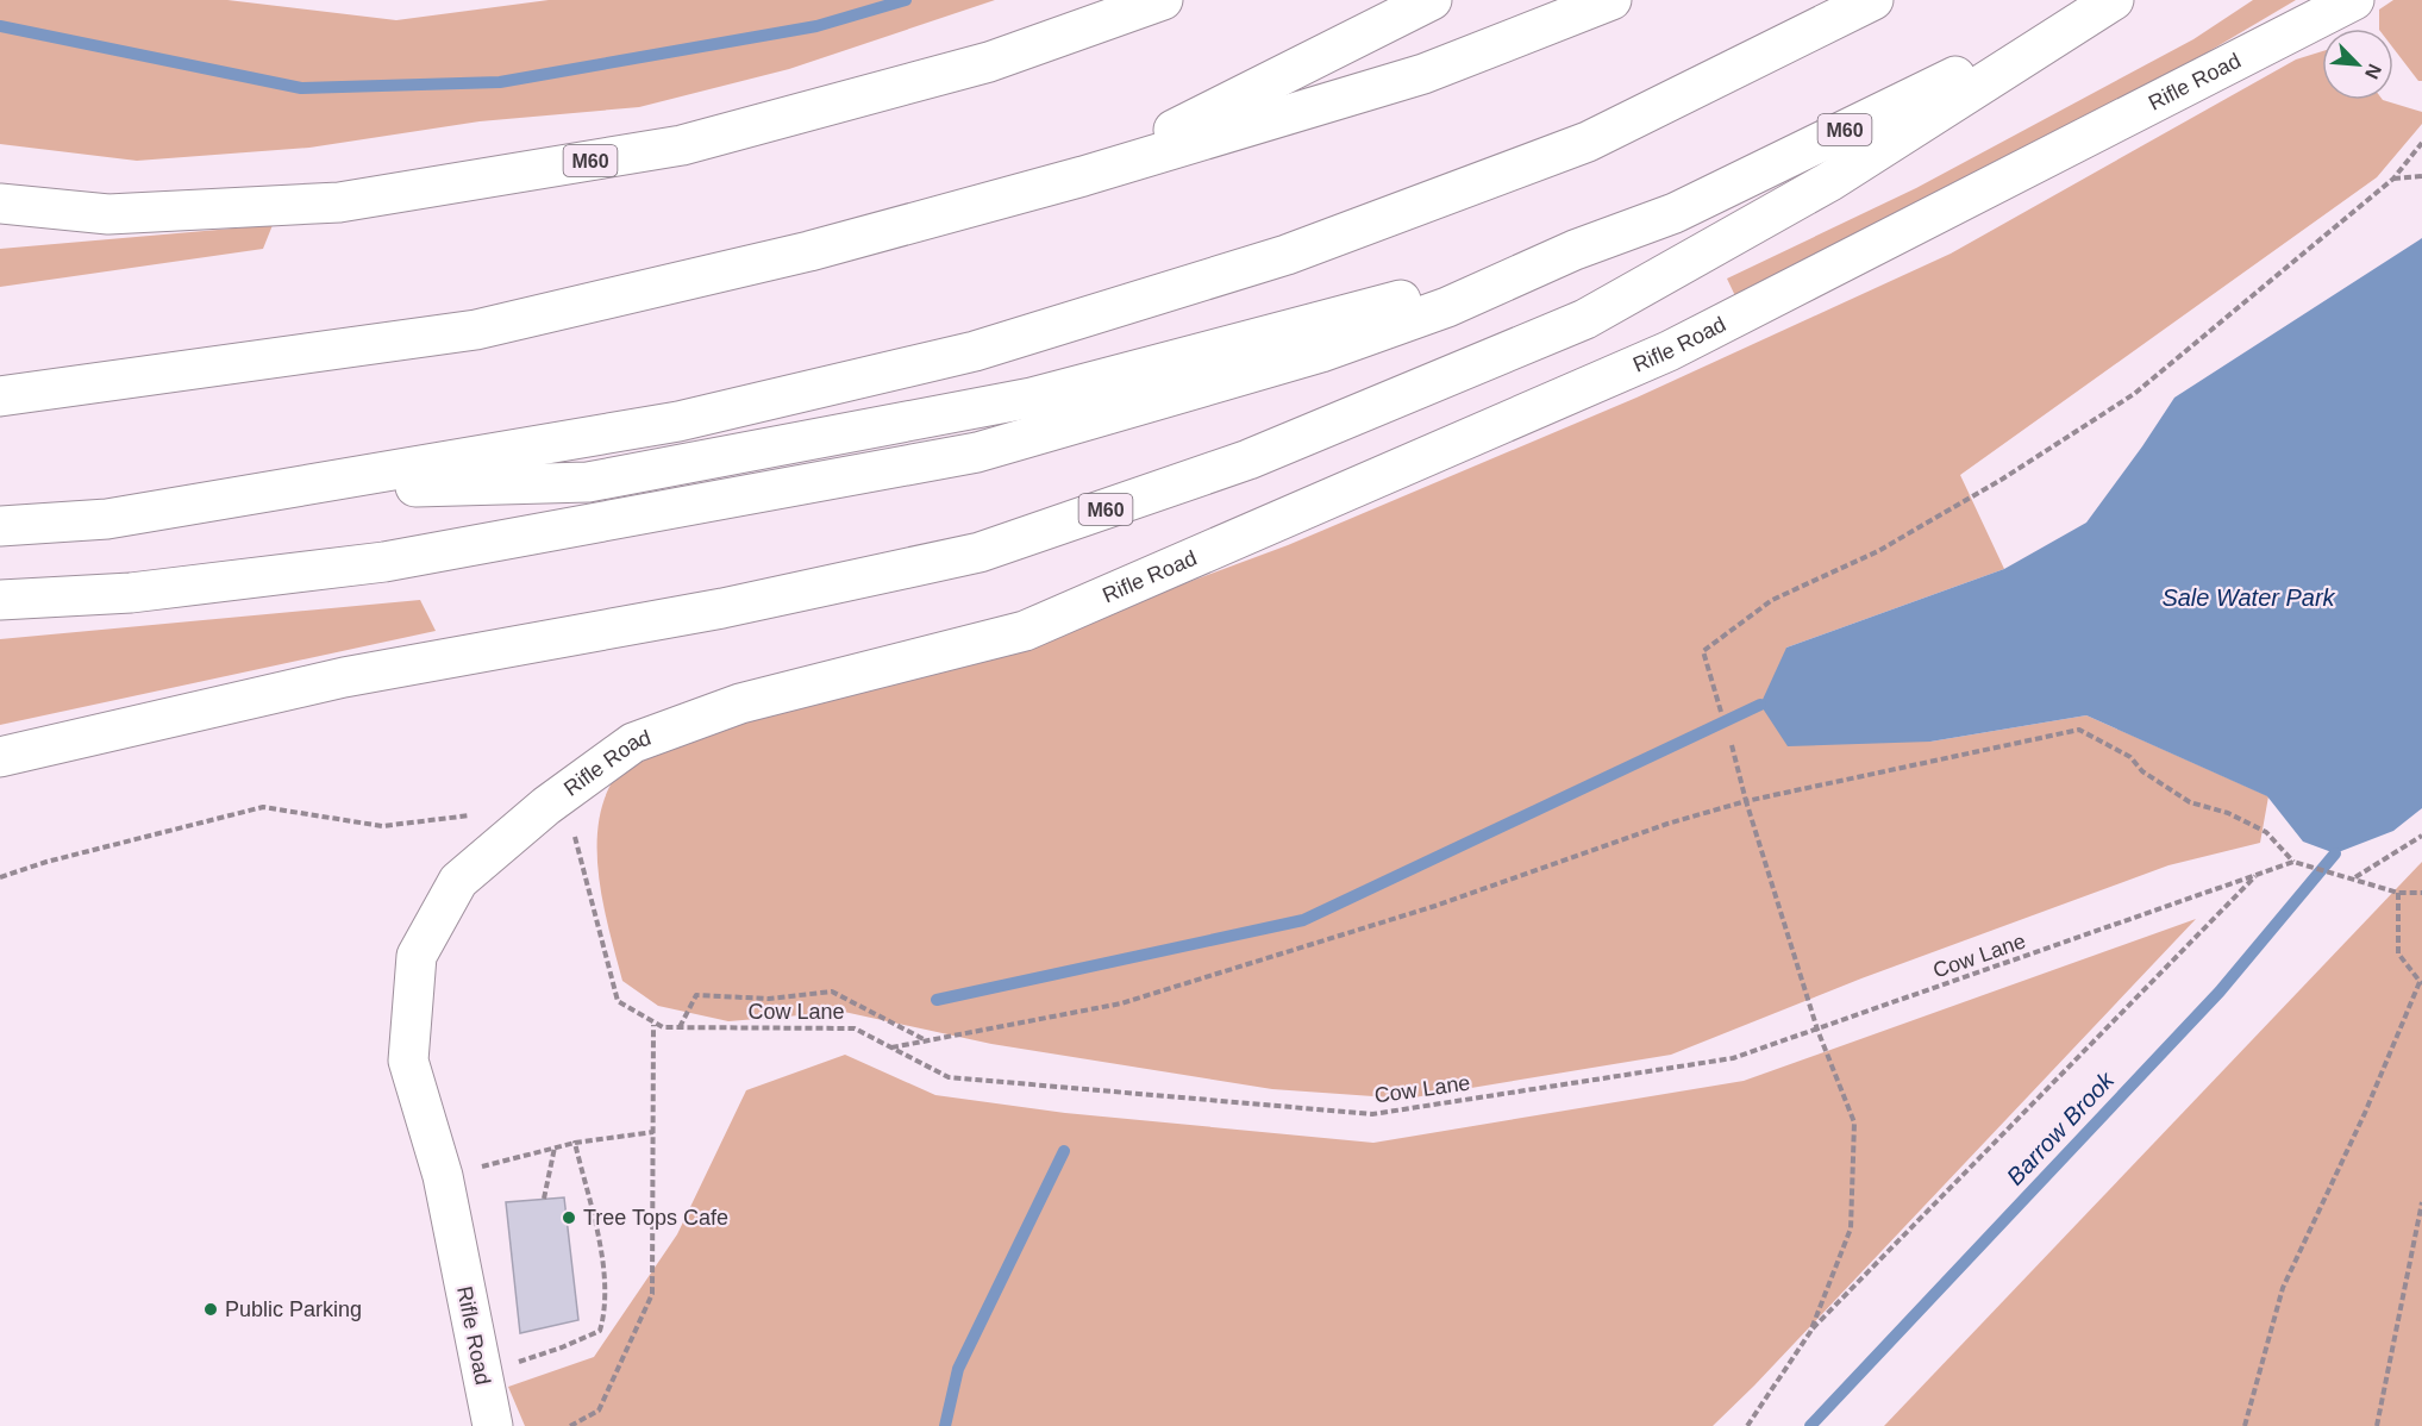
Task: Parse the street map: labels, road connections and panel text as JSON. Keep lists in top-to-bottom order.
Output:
{
  "streets": {
    "main road": ["Rifle Road", "M60"],
    "path": ["Cow Lane"]
  },
  "crossings": [
    ["Rifle Road", "Cow Lane"]
  ],
  "water": ["Sale Water Park", "Barrow Brook"],
  "places": ["Tree Tops Cafe", "Public Parking"],
  "north": "bottom right"
}
